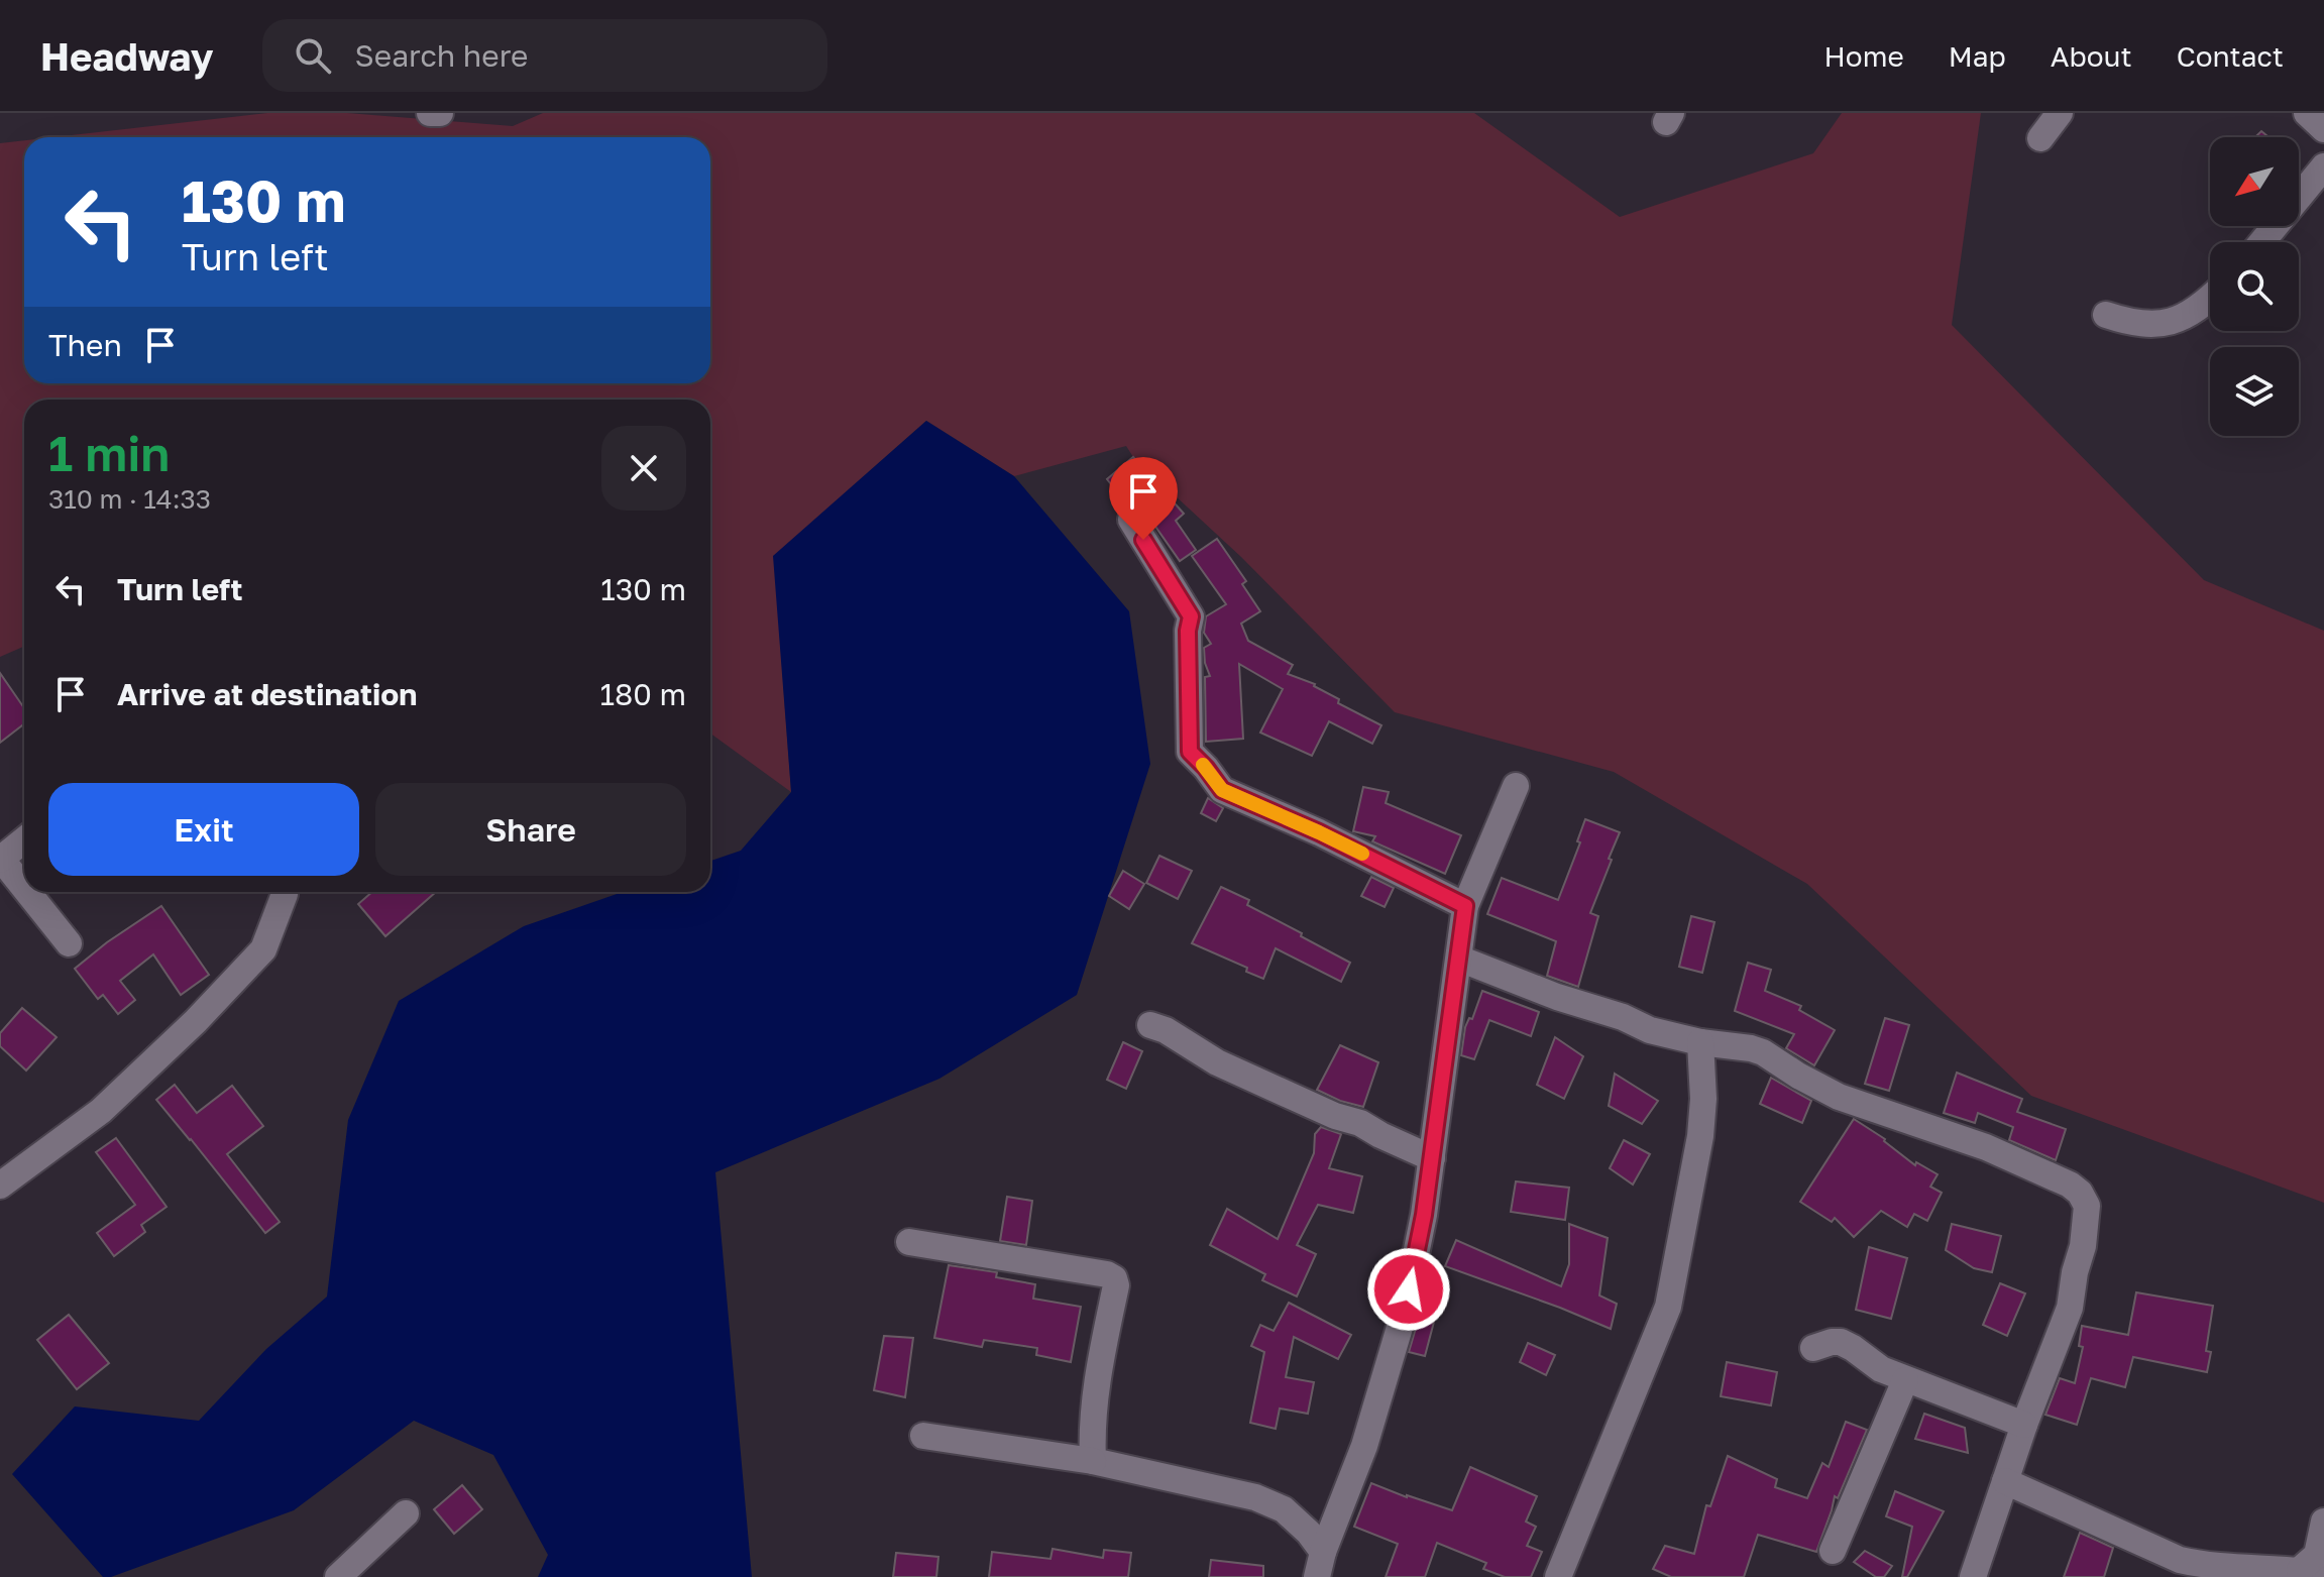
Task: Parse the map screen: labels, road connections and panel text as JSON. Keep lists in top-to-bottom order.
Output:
{
  "north": "bottom left",
  "page": {
    "header": "Headway",
    "search": "Search here",
    "nav": [
      "Home",
      "Map",
      "About",
      "Contact"
    ],
    "turn": ["130 m", "Turn left"],
    "then": "Then",
    "heading": ["1 min", "310 m · 14:33"],
    "list": [
      {
        "name": "Turn left",
        "value": "130 m"
      },
      {
        "name": "Arrive at destination",
        "value": "180 m"
      }
    ],
    "buttons": ["Exit", "Share"]
  }
}
